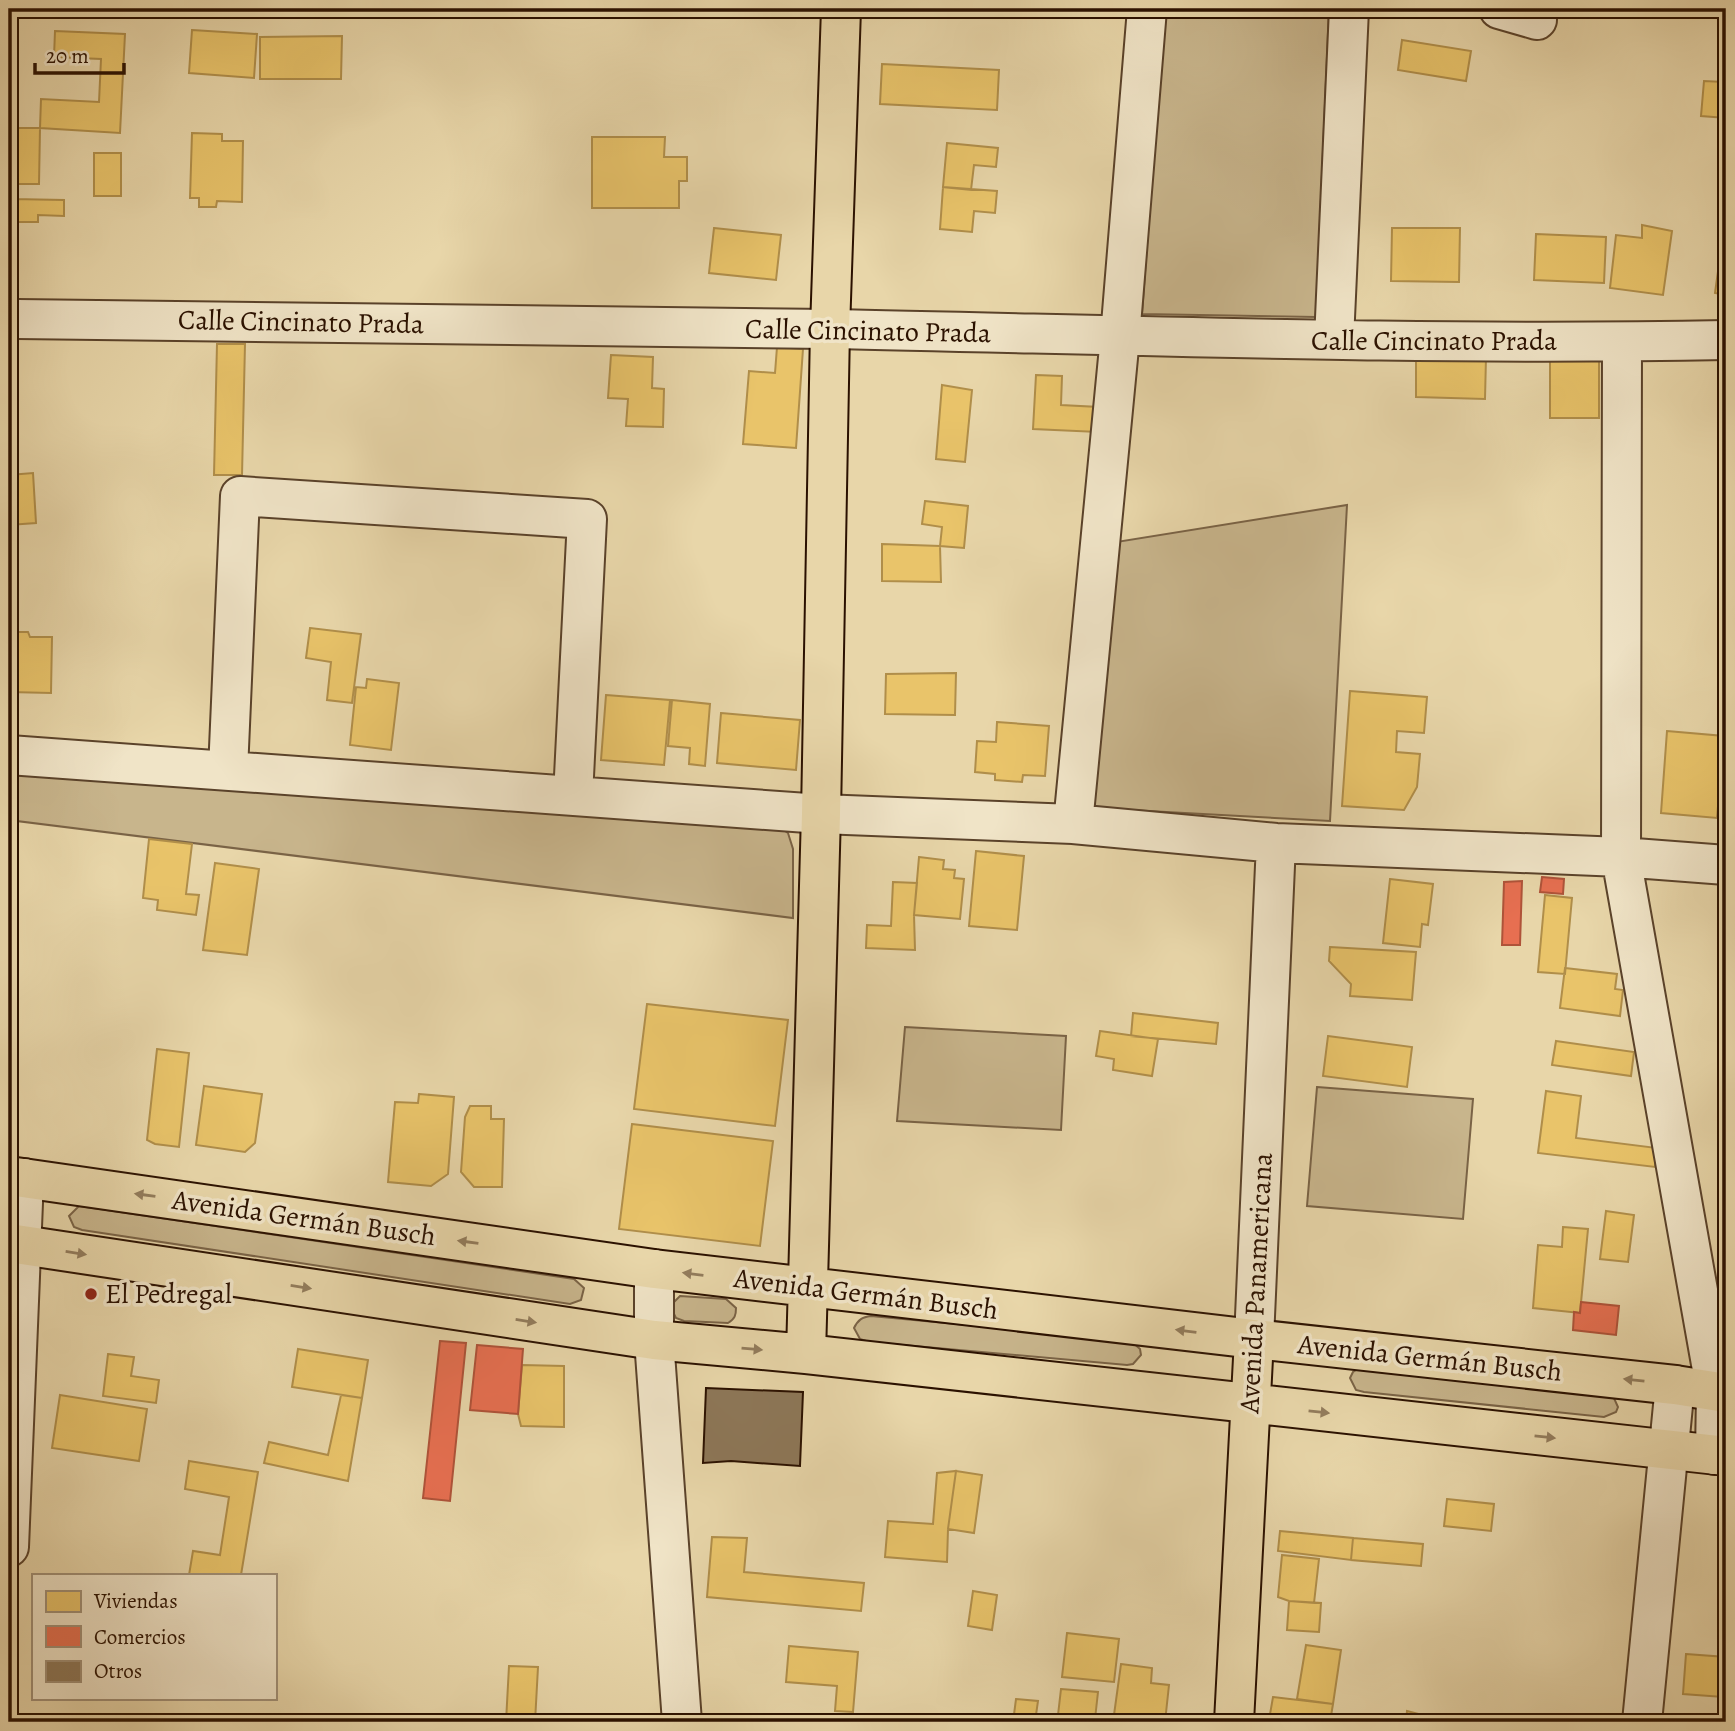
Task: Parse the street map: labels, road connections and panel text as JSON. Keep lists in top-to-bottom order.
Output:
{
  "streets": {
    "main road": ["Avenida Germán Busch", "Avenida Panamericana"],
    "street": ["Calle Cincinato Prada"]
  },
  "crossings": [
    ["Avenida Germán Busch", "Avenida Panamericana"]
  ],
  "places": ["El Pedregal"],
  "legend": ["Viviendas", "Comercios", "Otros"],
  "scale_bar": "20 m"
}
